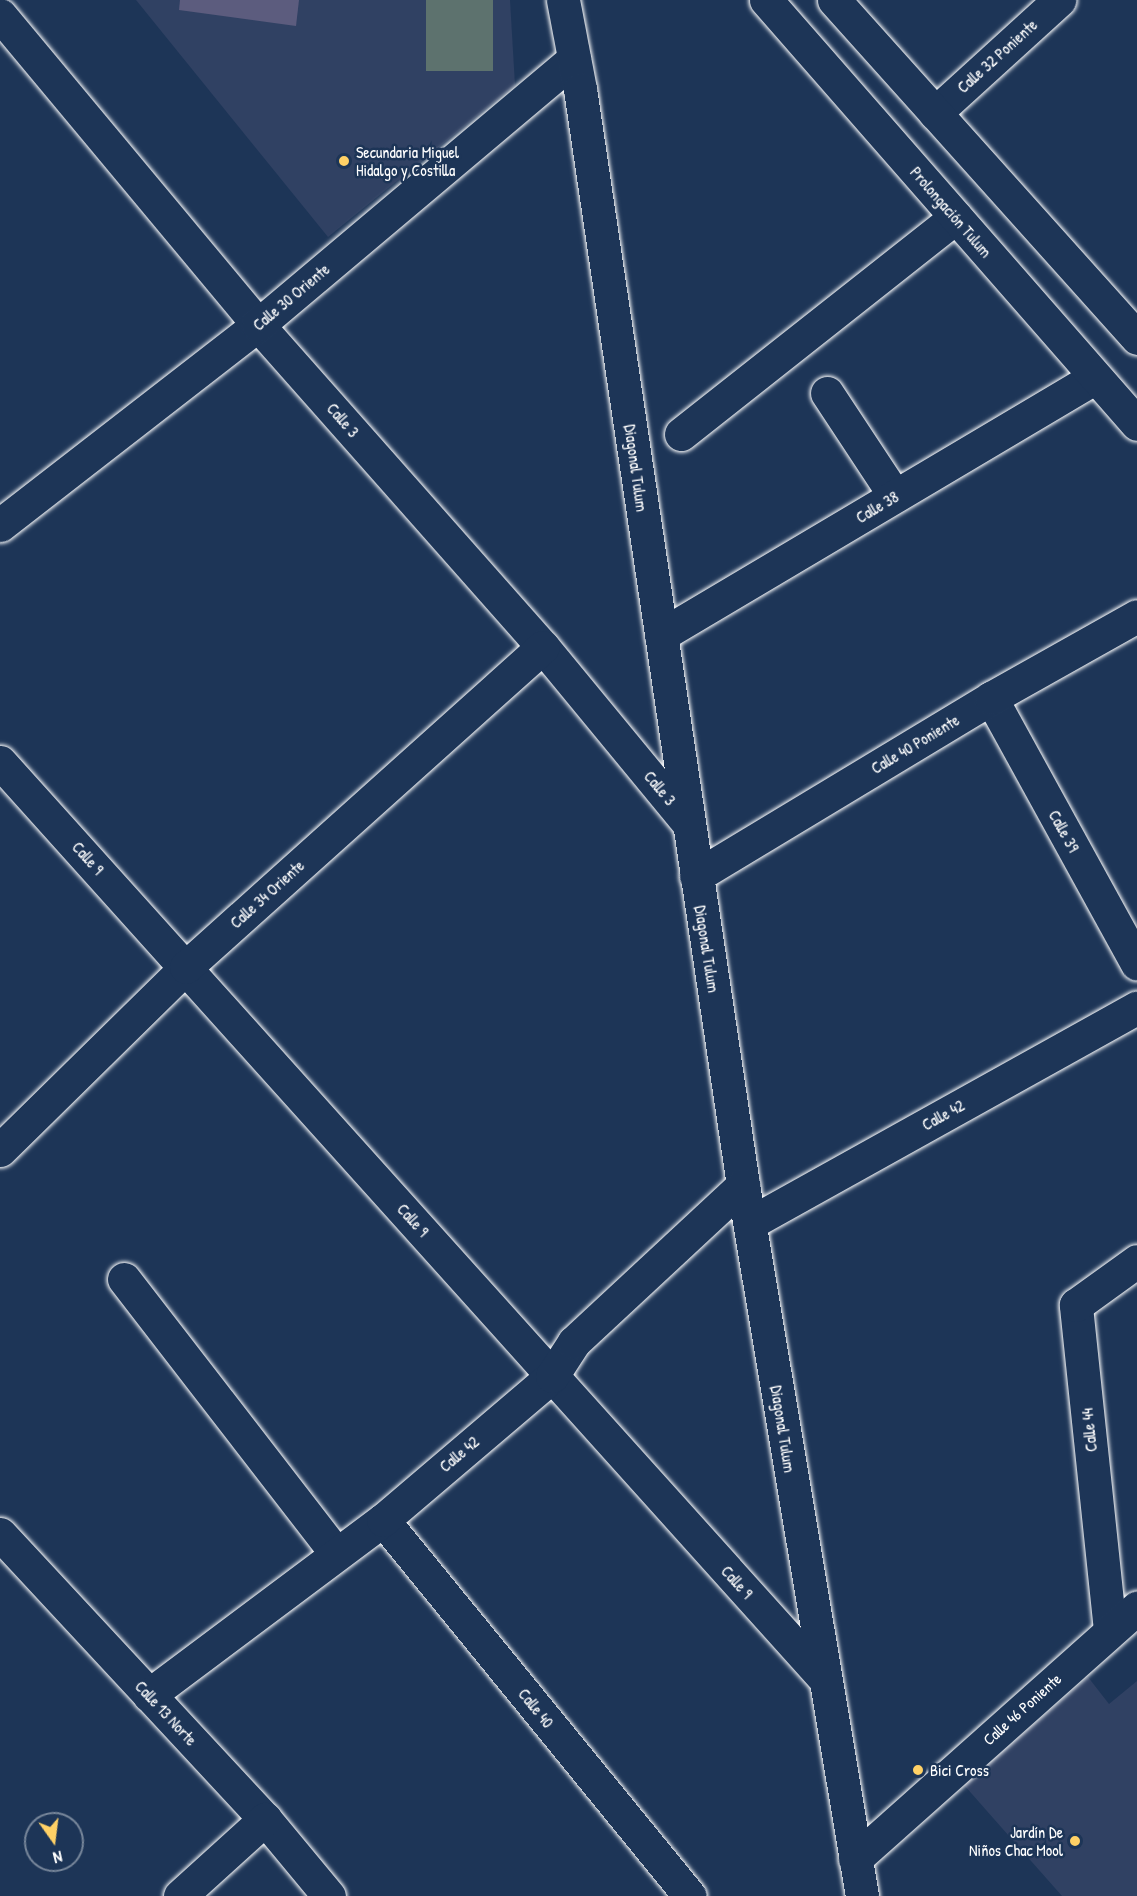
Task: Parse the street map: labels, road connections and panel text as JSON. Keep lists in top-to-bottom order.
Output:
{
  "streets": {
    "street": [
      "Calle 32 Poniente",
      "Prolongación Tulum",
      "Calle 30 Oriente",
      "Calle 3",
      "Diagonal Tulum",
      "Calle 38",
      "Calle 40 Poniente",
      "Calle 39",
      "Calle 9",
      "Calle 34 Oriente",
      "Calle 42",
      "Calle 44",
      "Calle 40",
      "Calle 46 Poniente",
      "Calle 13 Norte"
    ]
  },
  "crossings": [
    ["Prolongación Tulum", "Calle 38"],
    ["Calle 30 Oriente", "Calle 3"],
    ["Calle 30 Oriente", "Diagonal Tulum"],
    ["Calle 3", "Diagonal Tulum"],
    ["Calle 3", "Calle 34 Oriente"],
    ["Diagonal Tulum", "Calle 38"],
    ["Diagonal Tulum", "Calle 40 Poniente"],
    ["Diagonal Tulum", "Calle 9"],
    ["Diagonal Tulum", "Calle 42"],
    ["Diagonal Tulum", "Calle 46 Poniente"],
    ["Calle 40 Poniente", "Calle 39"],
    ["Calle 9", "Calle 34 Oriente"],
    ["Calle 9", "Calle 42"],
    ["Calle 42", "Calle 40"],
    ["Calle 42", "Calle 13 Norte"],
    ["Calle 44", "Calle 46 Poniente"]
  ],
  "places": ["Secundaria Miguel Hidalgo y Costilla", "Bici Cross", "Jardín De Niños Chac Mool"],
  "north": "bottom"
}
